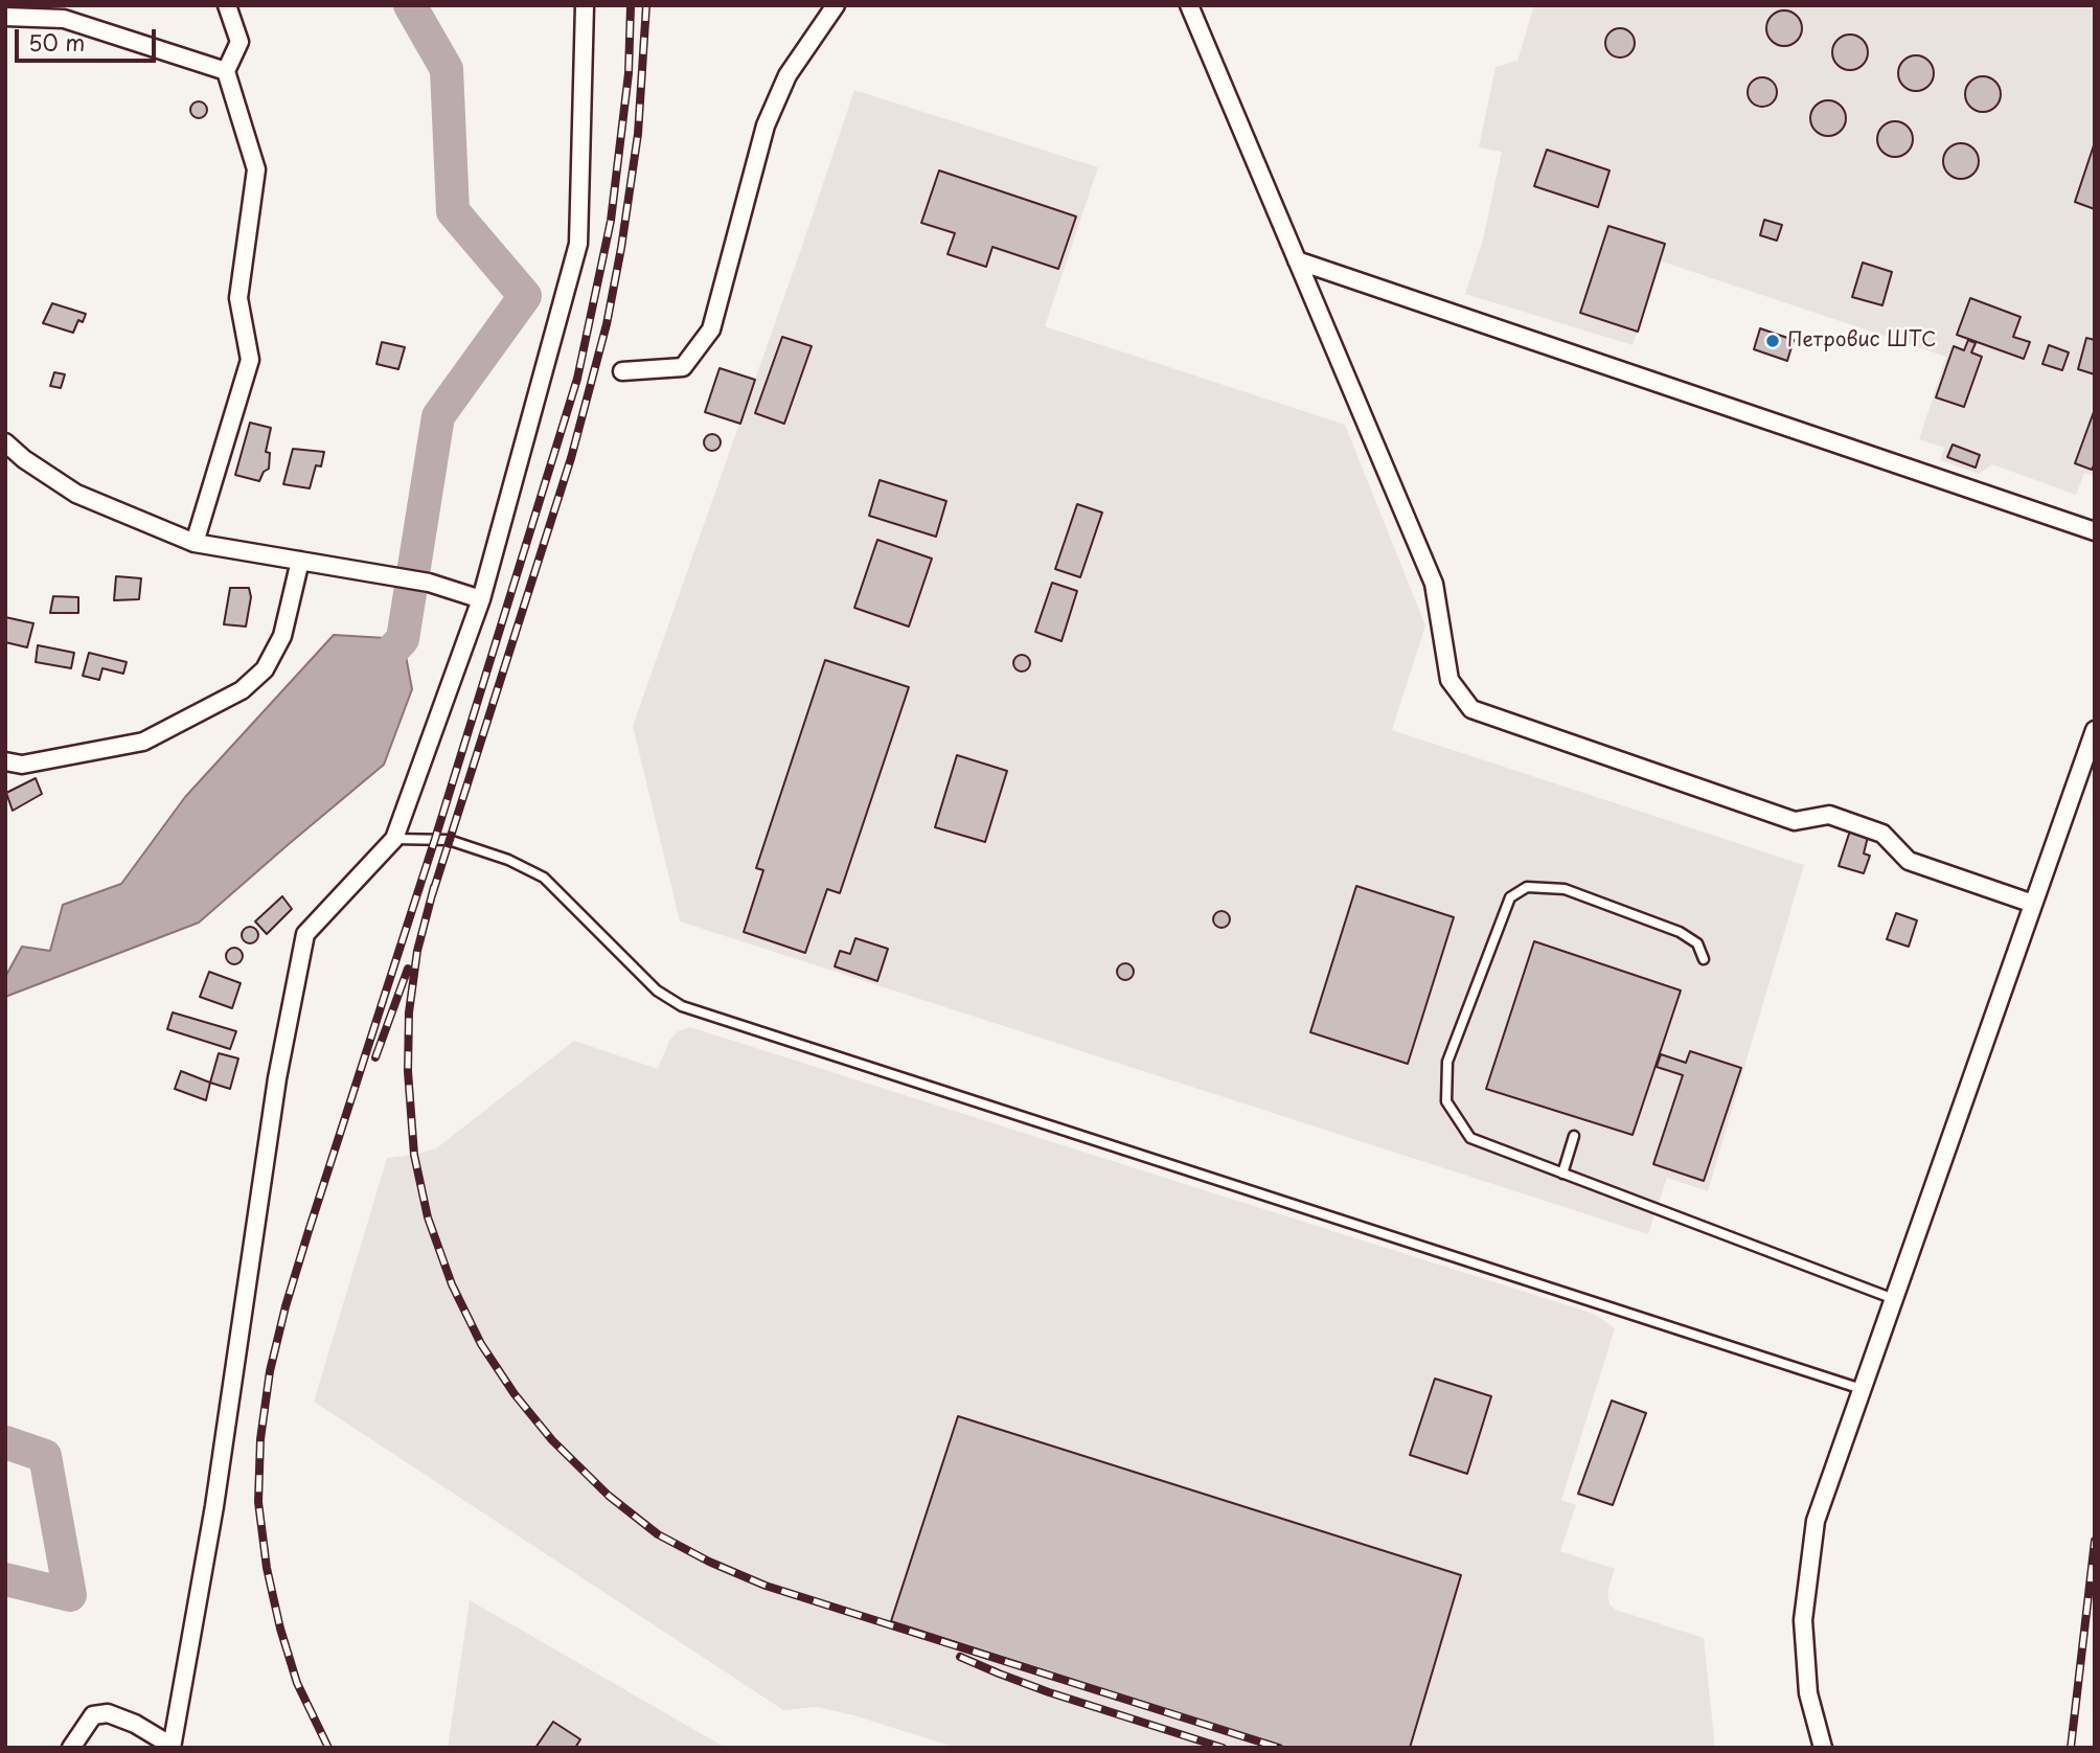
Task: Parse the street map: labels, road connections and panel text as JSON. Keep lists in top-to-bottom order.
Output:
{
  "places": ["Петровис ШТС"],
  "scale_bar": "50 m"
}
